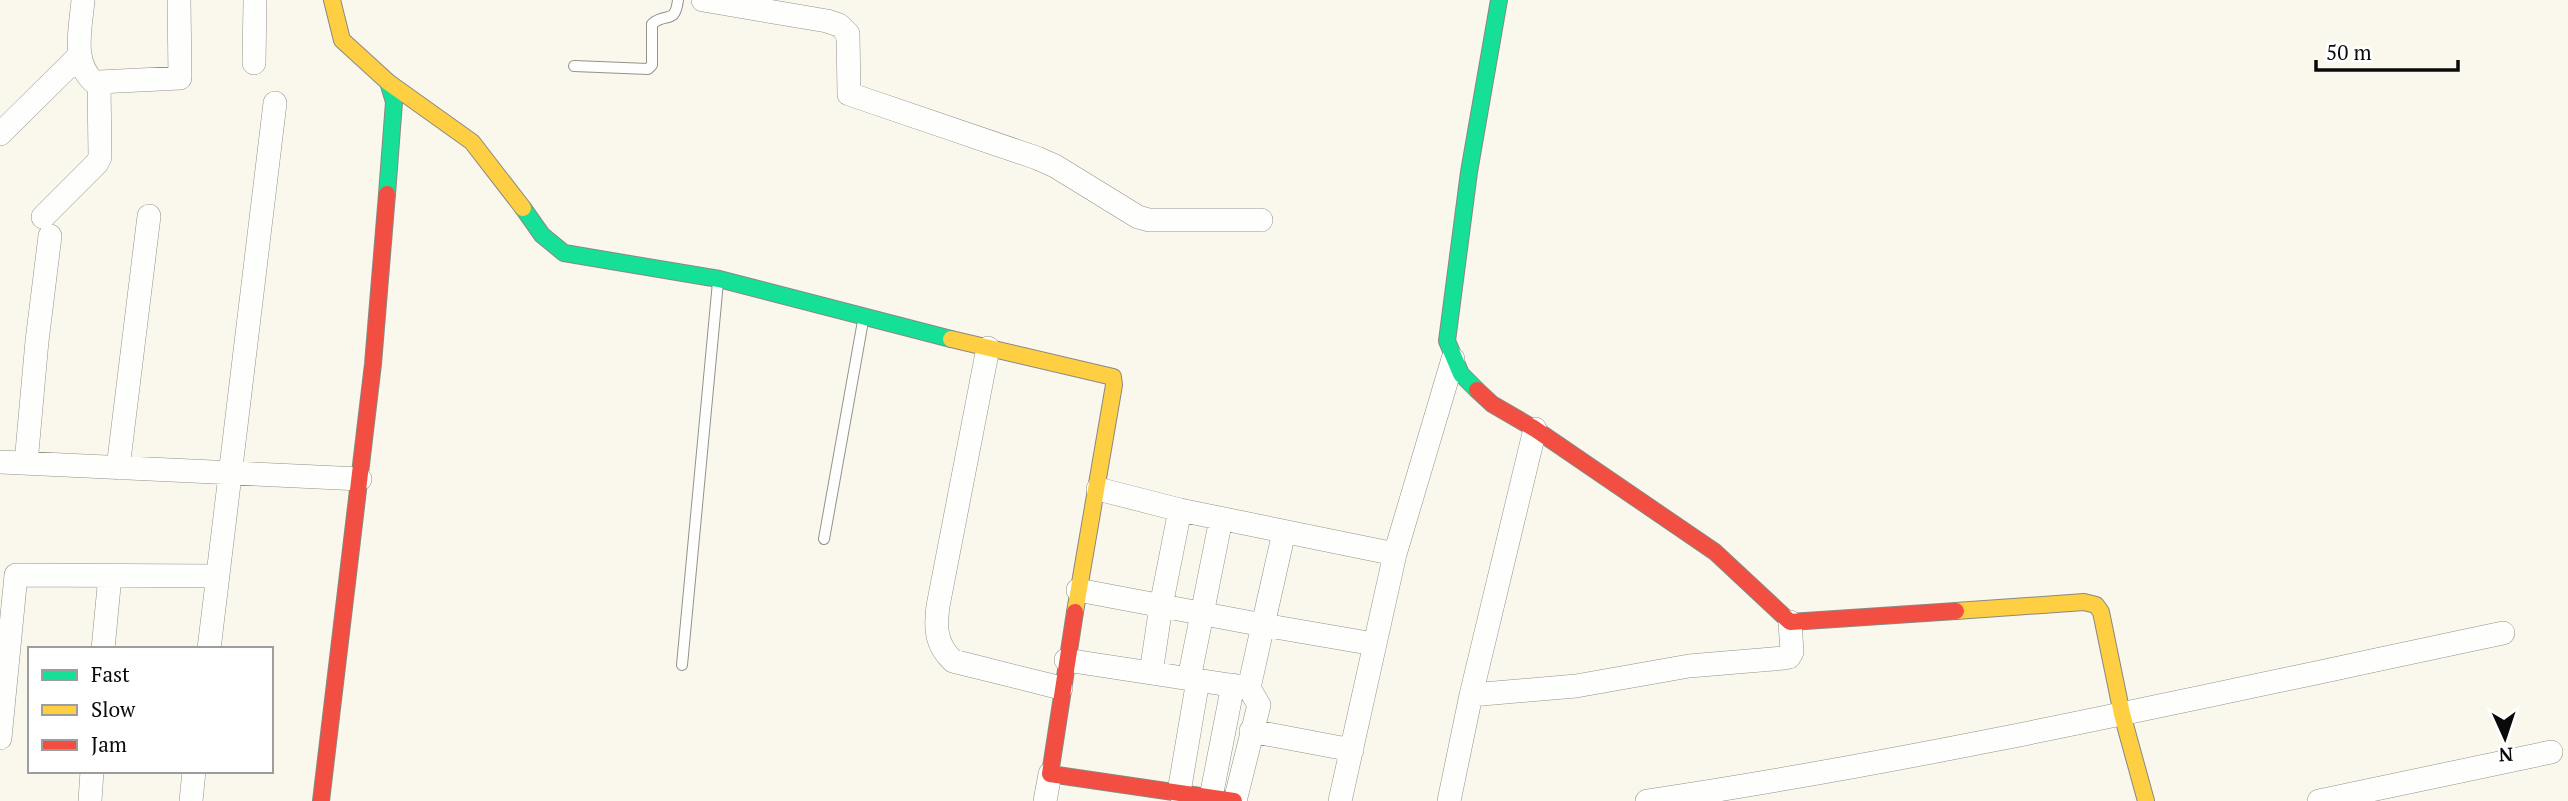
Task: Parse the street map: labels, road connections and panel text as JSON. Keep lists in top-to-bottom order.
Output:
{
  "legend": ["Fast", "Slow", "Jam"],
  "scale_bar": "50 m",
  "north": "bottom"
}
